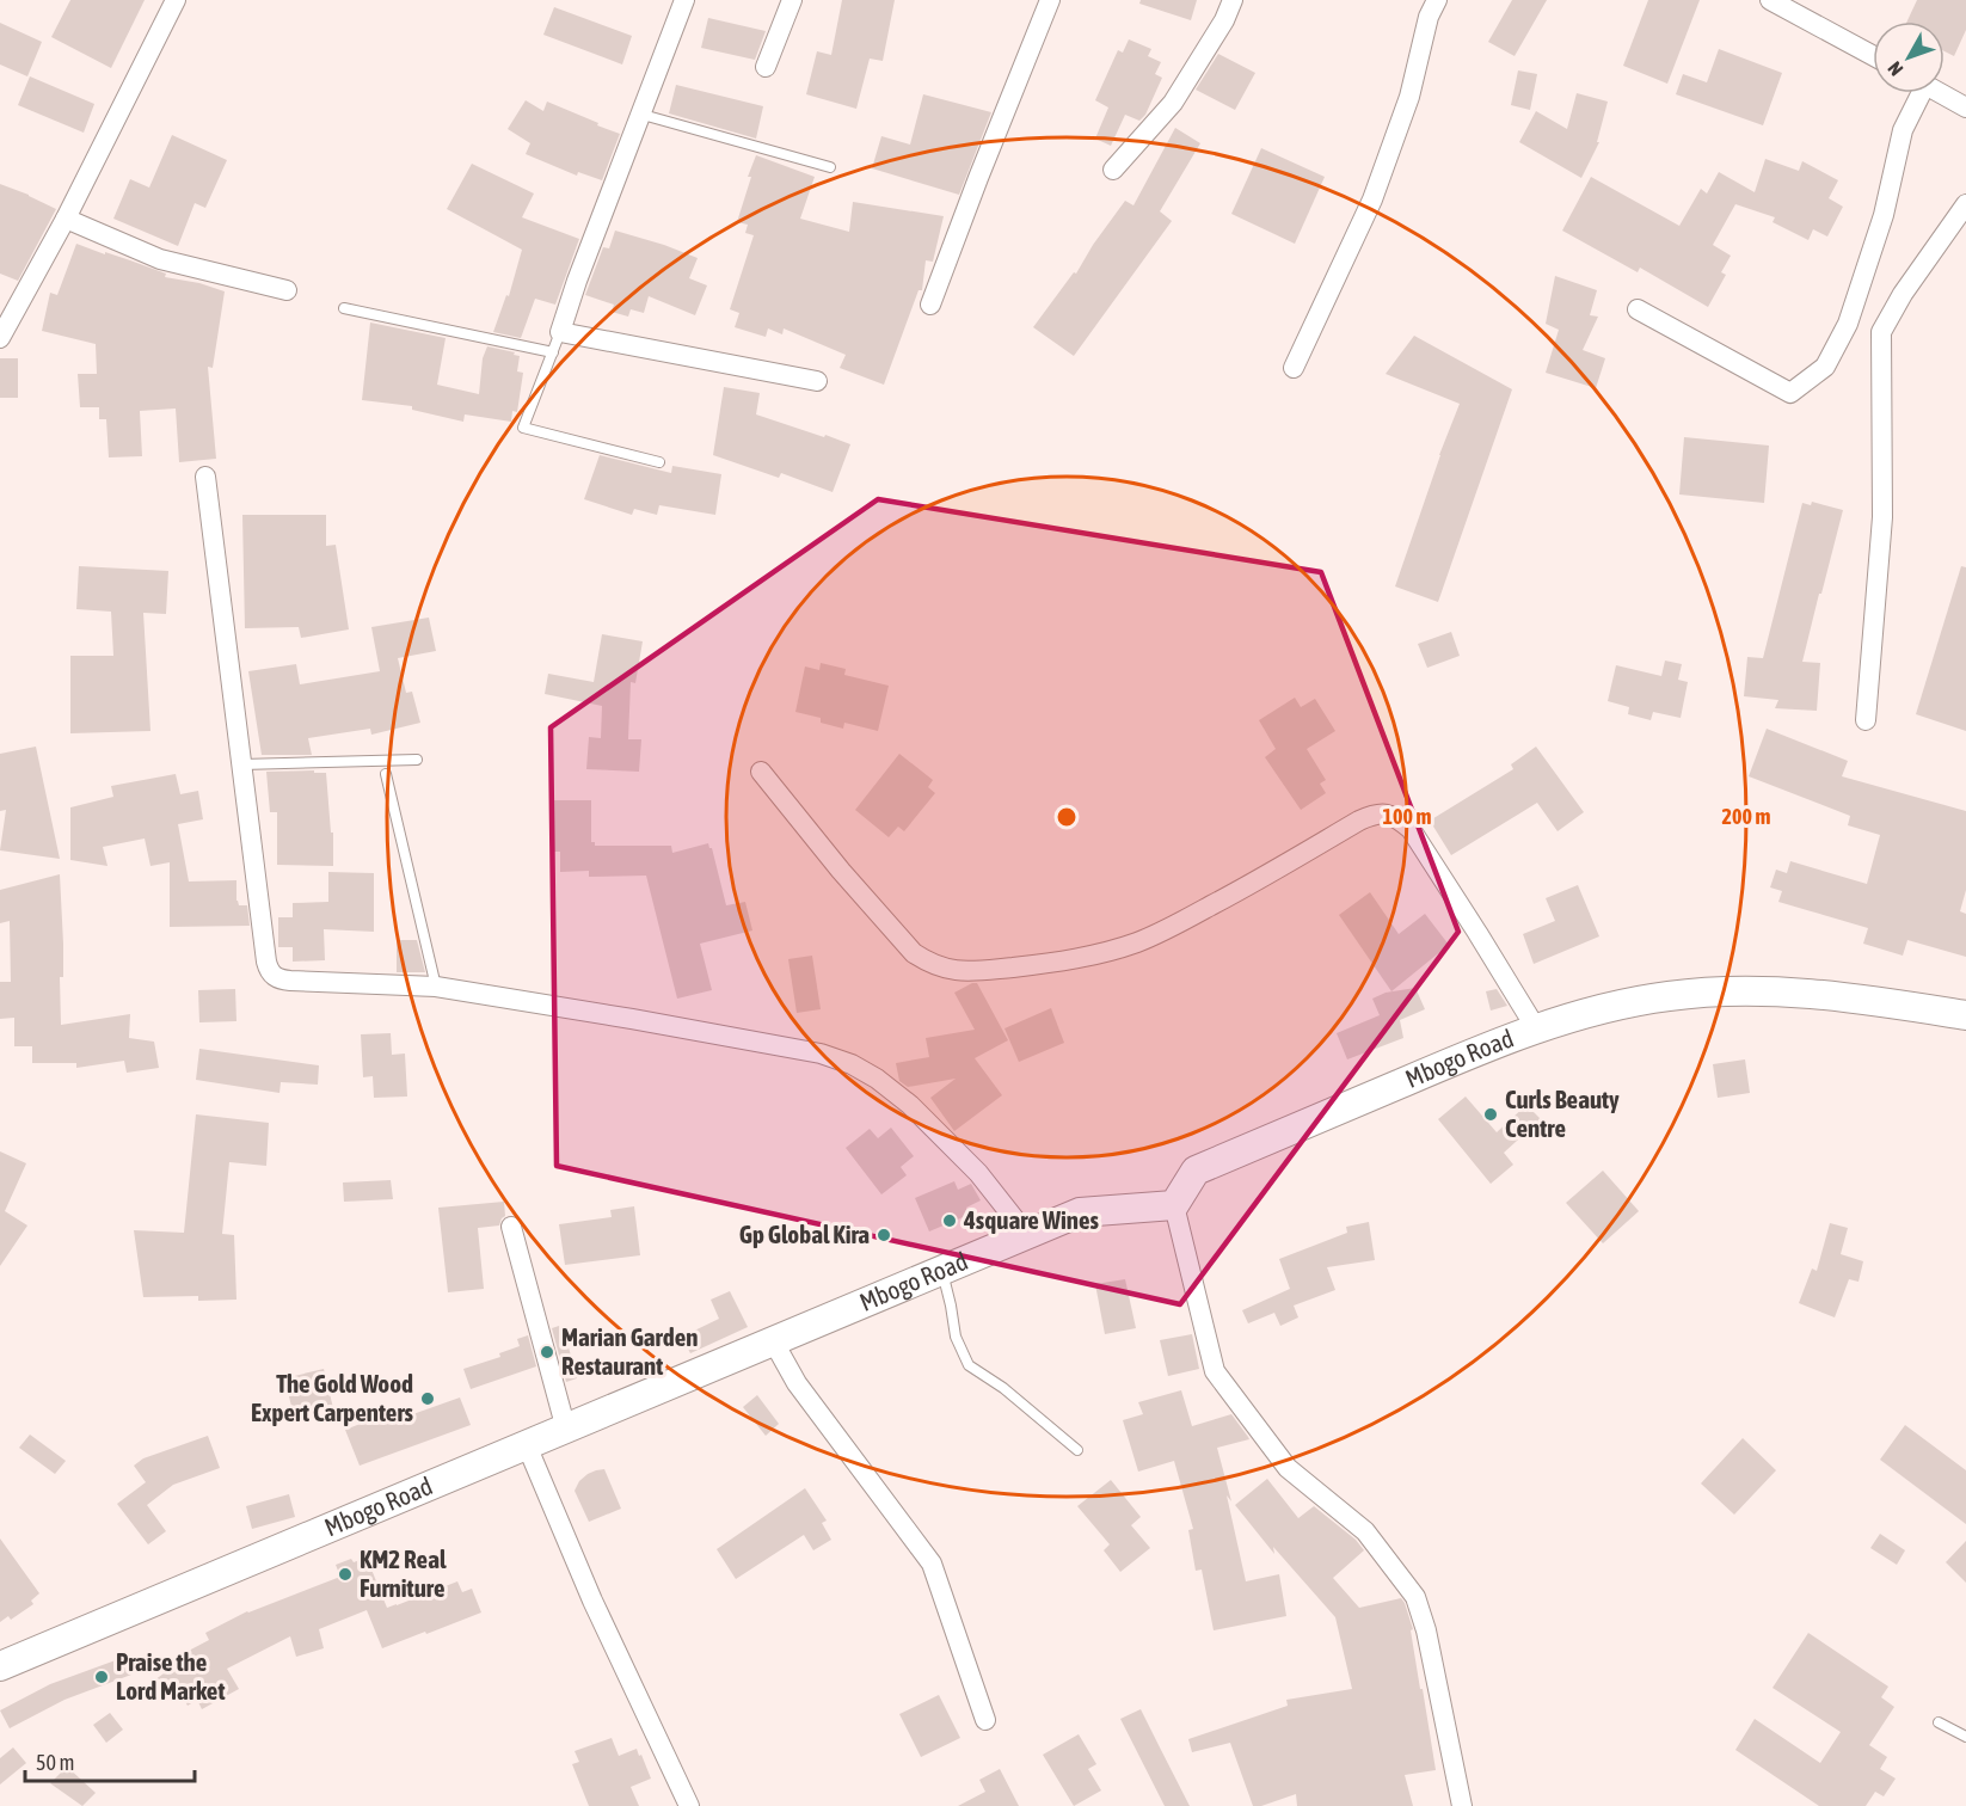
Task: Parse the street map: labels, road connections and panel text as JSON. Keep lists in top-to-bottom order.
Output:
{
  "streets": {
    "main road": ["Mbogo Road"]
  },
  "places": [
    "Curls Beauty Centre",
    "4square Wines",
    "Gp Global Kira",
    "Marian Garden Restaurant",
    "The Gold Wood Expert Carpenters",
    "KM2 Real Furniture",
    "Praise the Lord Market"
  ],
  "scale_bar": "50 m",
  "north": "bottom left",
  "rings": ["100 m", "200 m"]
}
